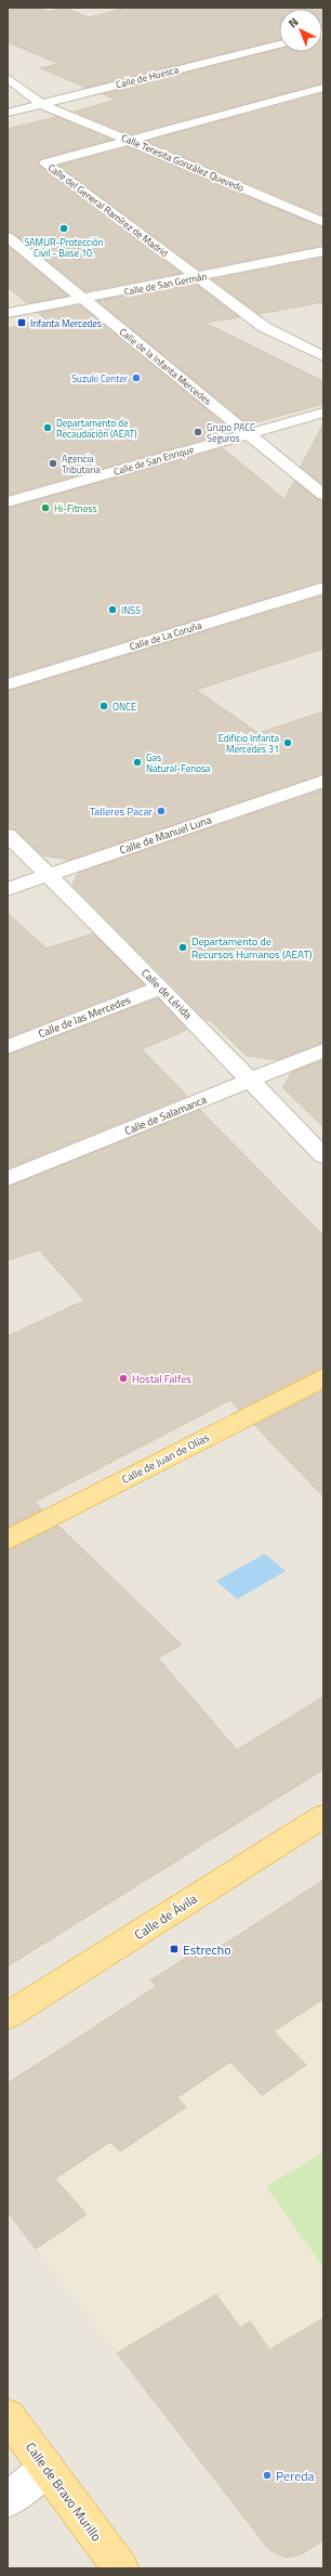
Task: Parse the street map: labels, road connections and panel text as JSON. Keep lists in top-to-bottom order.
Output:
{
  "streets": {
    "main road": ["Calle de Juan de Olías", "Calle de Ávila", "Calle de Bravo Murillo"],
    "street": [
      "Calle de Huesca",
      "Calle Teresita González Quevedo",
      "Calle del General Ramírez de Madrid",
      "Calle de San Germán",
      "Calle de la Infanta Mercedes",
      "Calle de San Enrique",
      "Calle de La Coruña",
      "Calle de Manuel Luna",
      "Calle de Lérida",
      "Calle de las Mercedes",
      "Calle de Salamanca"
    ]
  },
  "crossings": [
    ["Calle de Huesca", "Calle Teresita González Quevedo"],
    ["Calle Teresita González Quevedo", "Calle del General Ramírez de Madrid"],
    ["Calle del General Ramírez de Madrid", "Calle de San Germán"],
    ["Calle de San Germán", "Calle de la Infanta Mercedes"],
    ["Calle de la Infanta Mercedes", "Calle de San Enrique"],
    ["Calle de Manuel Luna", "Calle de Lérida"],
    ["Calle de Lérida", "Calle de las Mercedes"],
    ["Calle de Lérida", "Calle de Salamanca"]
  ],
  "places": {
    "other": [
      "SAMUR-Protección Civil - Base 10.",
      "Suzuki Center",
      "Departamento de Recaudación (AEAT)",
      "Grupo PACC Seguros",
      "Agencia Tributaria",
      "Hi-Fitness",
      "INSS",
      "ONCE",
      "Edificio Infanta Mercedes 31",
      "Gas Natural-Fenosa",
      "Talleres Pacar",
      "Departamento de Recursos Humanos (AEAT)",
      "Hostal Falfes",
      "Pereda"
    ],
    "transit": ["Infanta Mercedes", "Estrecho"]
  },
  "north": "top left"
}
